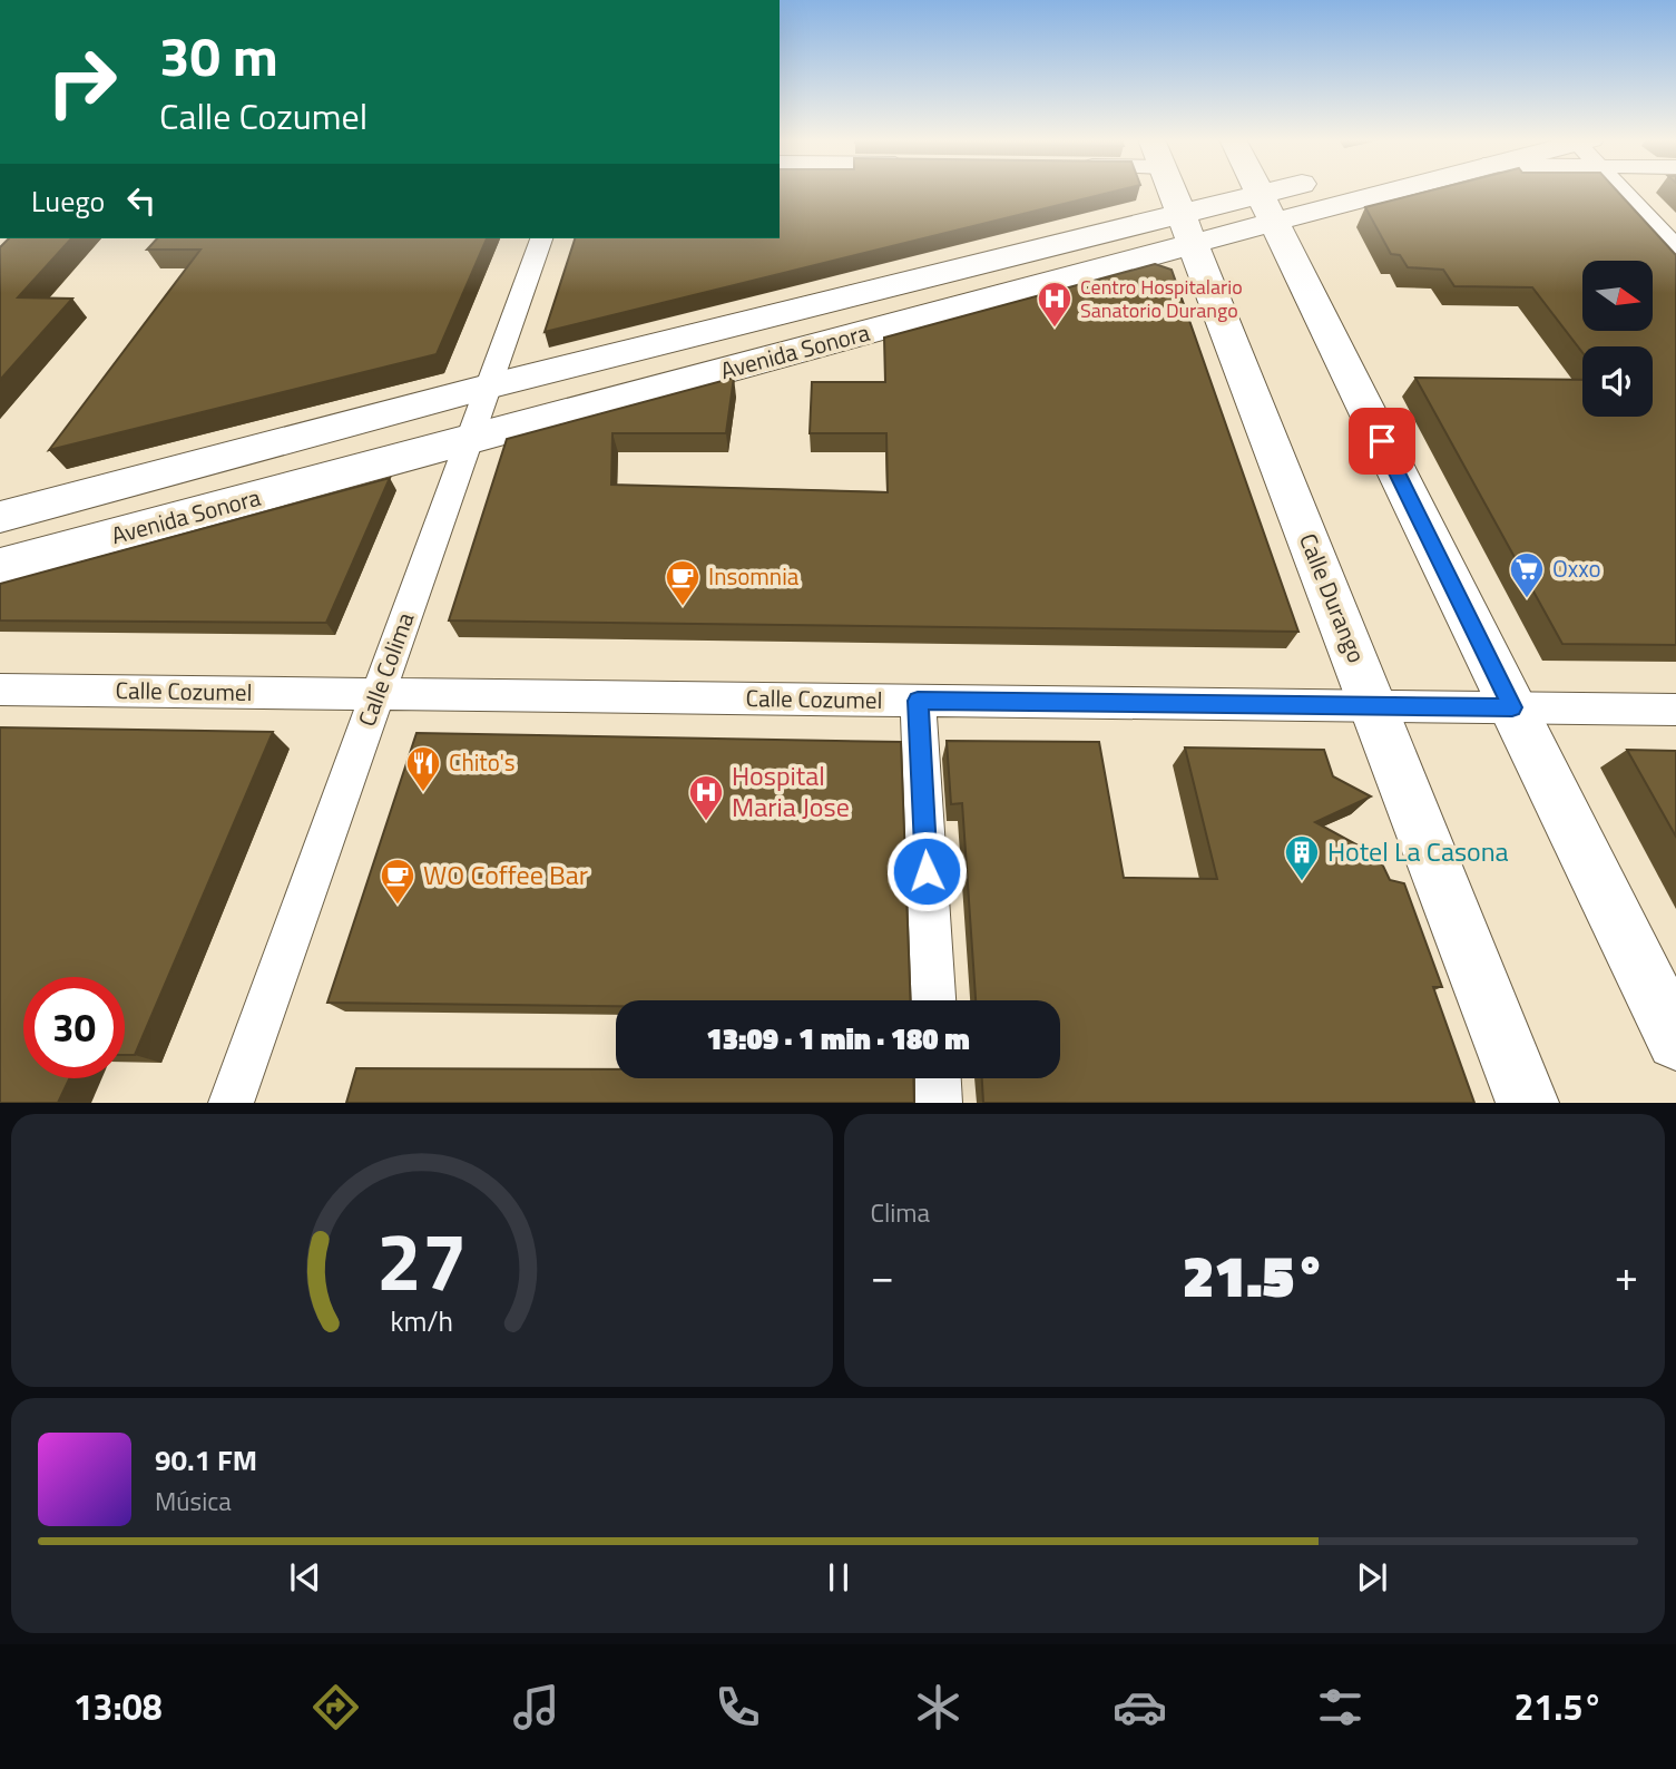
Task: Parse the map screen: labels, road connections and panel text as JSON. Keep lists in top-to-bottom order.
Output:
{
  "streets": {
    "main road": ["Avenida Sonora", "Calle Durango"],
    "street": ["Calle Colima", "Calle Cozumel"]
  },
  "crossings": [
    ["Avenida Sonora", "Calle Durango"],
    ["Avenida Sonora", "Calle Colima"],
    ["Calle Durango", "Calle Cozumel"],
    ["Calle Colima", "Calle Cozumel"]
  ],
  "places": {
    "hospital": ["Centro Hospitalario Sanatorio Durango", "Hospital Maria Jose"],
    "supermarket": ["Oxxo"],
    "cafe": ["Insomnia", "WO Coffee Bar"],
    "restaurant": ["Chito's"],
    "building": ["Hotel La Casona"]
  },
  "north": "right",
  "page": {
    "turn": ["30 m", "Calle Cozumel"],
    "then": "Luego",
    "limit": "30",
    "trip": "13:09 · 1 min · 180 m",
    "tile": "Clima",
    "heat": ["−", "21.5°", "+"],
    "song": ["90.1 FM", "Música"],
    "tabs": ["13:08", "21.5°"],
    "gauge": ["27", "km/h"]
  }
}
